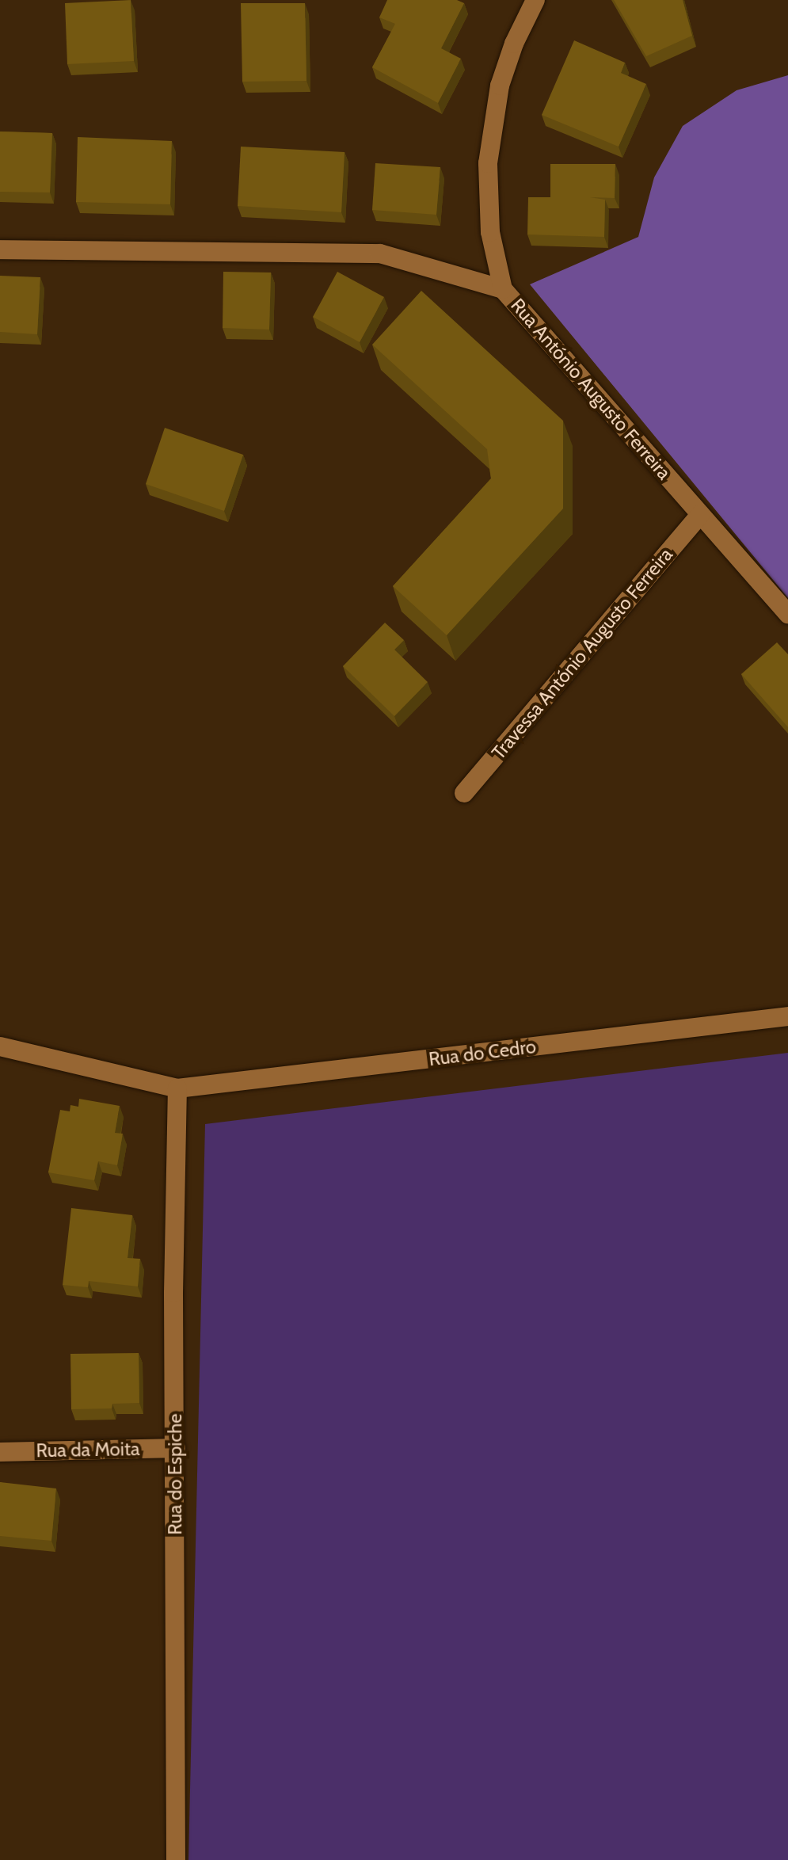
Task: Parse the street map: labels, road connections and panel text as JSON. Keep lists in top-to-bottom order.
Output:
{
  "streets": {
    "street": [
      "Rua António Augusto Ferreira",
      "Travessa António Augusto Ferreira",
      "Rua do Cedro",
      "Rua da Moita",
      "Rua do Espiche"
    ]
  },
  "crossings": [
    ["Rua António Augusto Ferreira", "Travessa António Augusto Ferreira"],
    ["Rua do Cedro", "Rua do Espiche"],
    ["Rua da Moita", "Rua do Espiche"]
  ]
}
